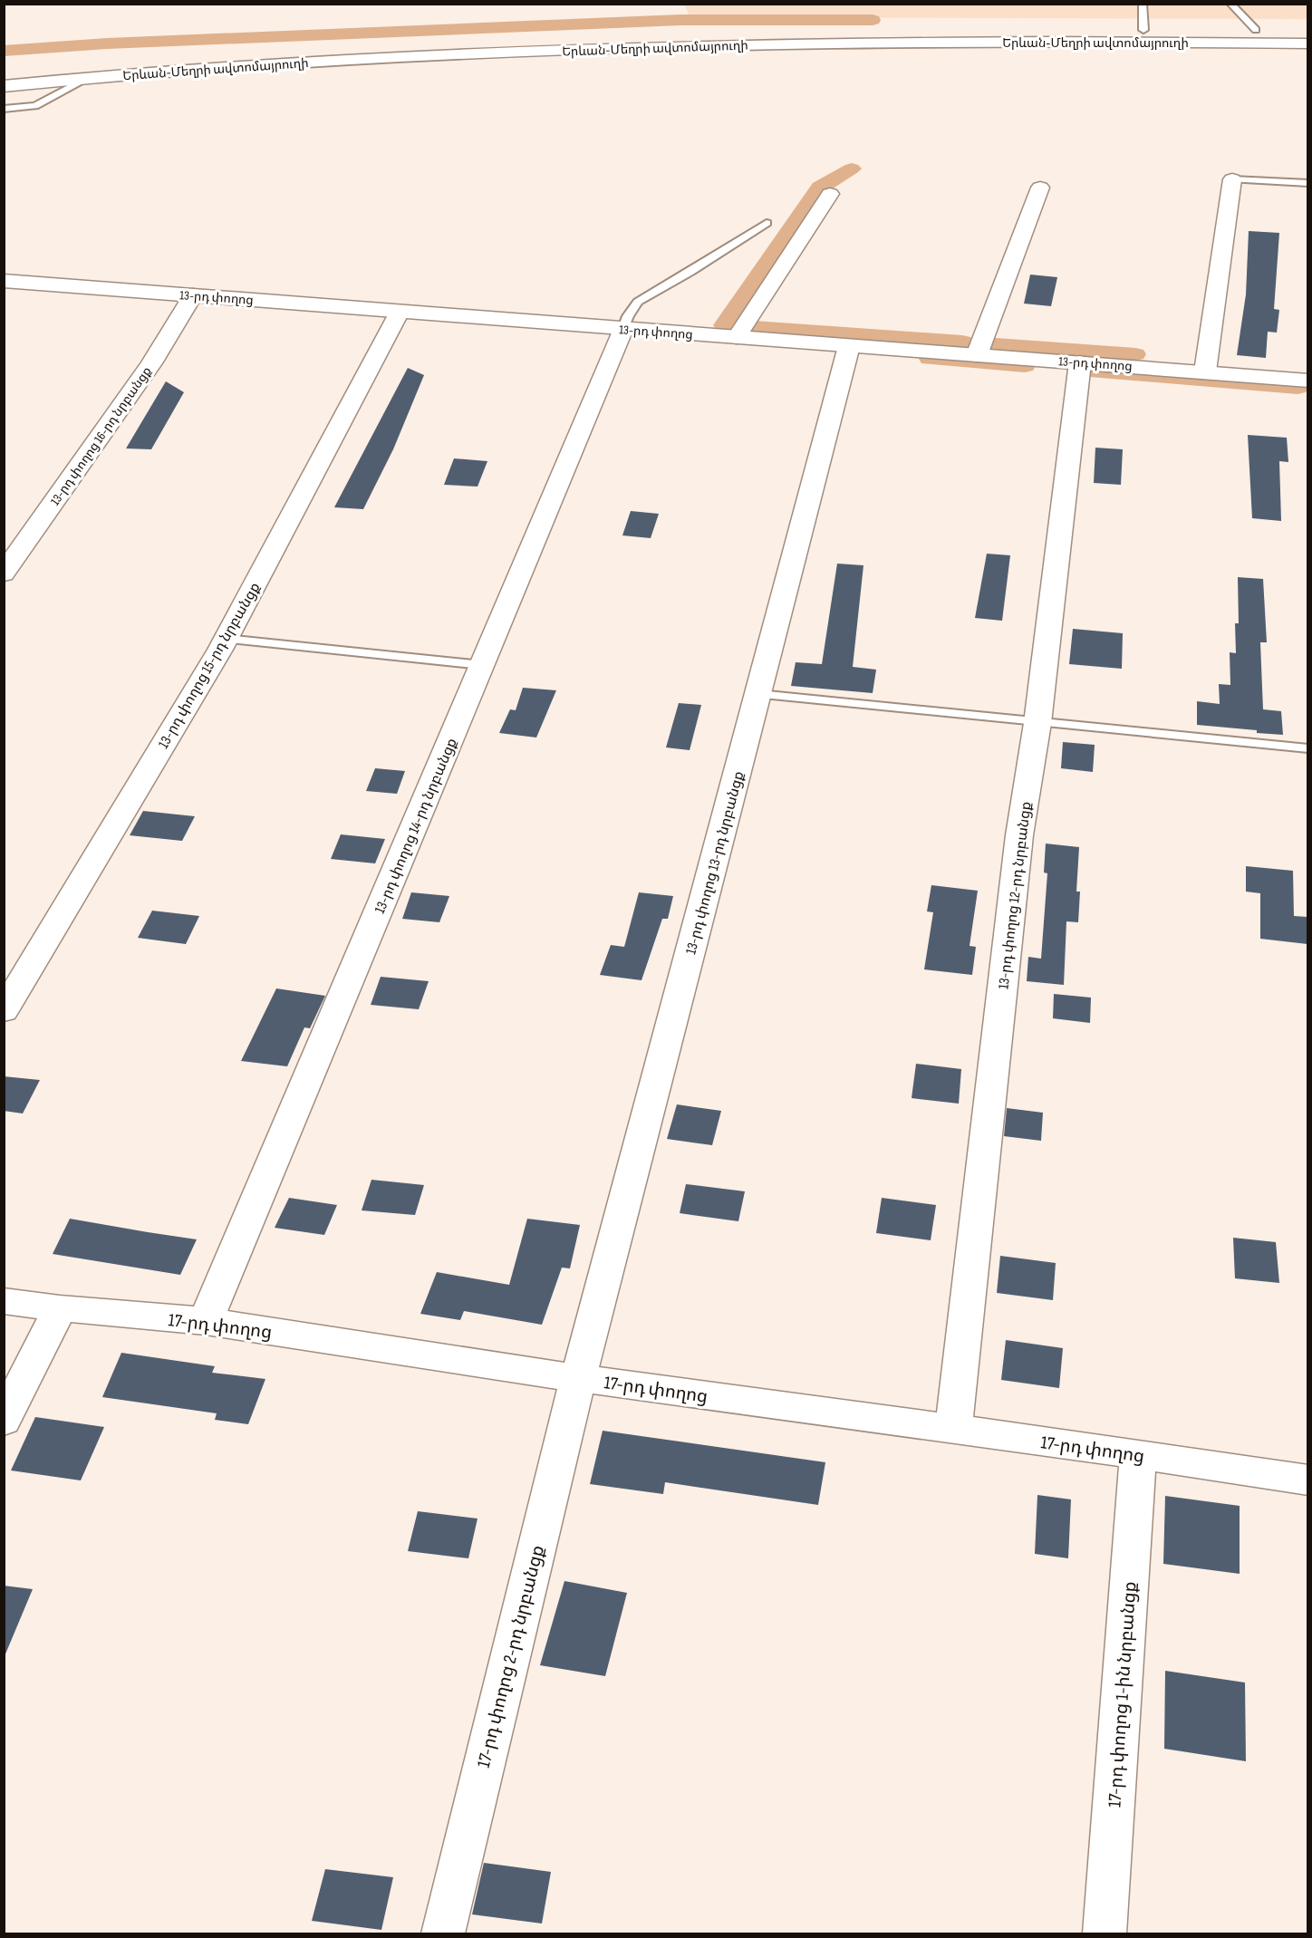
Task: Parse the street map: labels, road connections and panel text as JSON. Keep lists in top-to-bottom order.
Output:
{
  "streets": {
    "main road": [
      "Երևան-Մեղրի ավտոմայրուղի",
      "13-րդ փողոց",
      "13-րդ փողոց 16-րդ նրբանցք",
      "13-րդ փողոց 15-րդ նրբանցք",
      "13-րդ փողոց 14-րդ նրբանցք",
      "13-րդ փողոց 13-րդ նրբանցք",
      "13-րդ փողոց 12-րդ նրբանցք",
      "17-րդ փողոց",
      "17-րդ փողոց 2-րդ նրբանցք",
      "17-րդ փողոց 1-ին նրբանցք"
    ]
  },
  "crossings": [
    ["13-րդ փողոց", "13-րդ փողոց 16-րդ նրբանցք"],
    ["13-րդ փողոց", "13-րդ փողոց 15-րդ նրբանցք"],
    ["13-րդ փողոց", "13-րդ փողոց 14-րդ նրբանցք"],
    ["13-րդ փողոց", "13-րդ փողոց 13-րդ նրբանցք"],
    ["13-րդ փողոց", "13-րդ փողոց 12-րդ նրբանցք"],
    ["13-րդ փողոց 14-րդ նրբանցք", "17-րդ փողոց"],
    ["13-րդ փողոց 13-րդ նրբանցք", "17-րդ փողոց"],
    ["13-րդ փողոց 13-րդ նրբանցք", "17-րդ փողոց 2-րդ նրբանցք"],
    ["13-րդ փողոց 12-րդ նրբանցք", "17-րդ փողոց"],
    ["17-րդ փողոց", "17-րդ փողոց 2-րդ նրբանցք"],
    ["17-րդ փողոց", "17-րդ փողոց 1-ին նրբանցք"]
  ]
}
